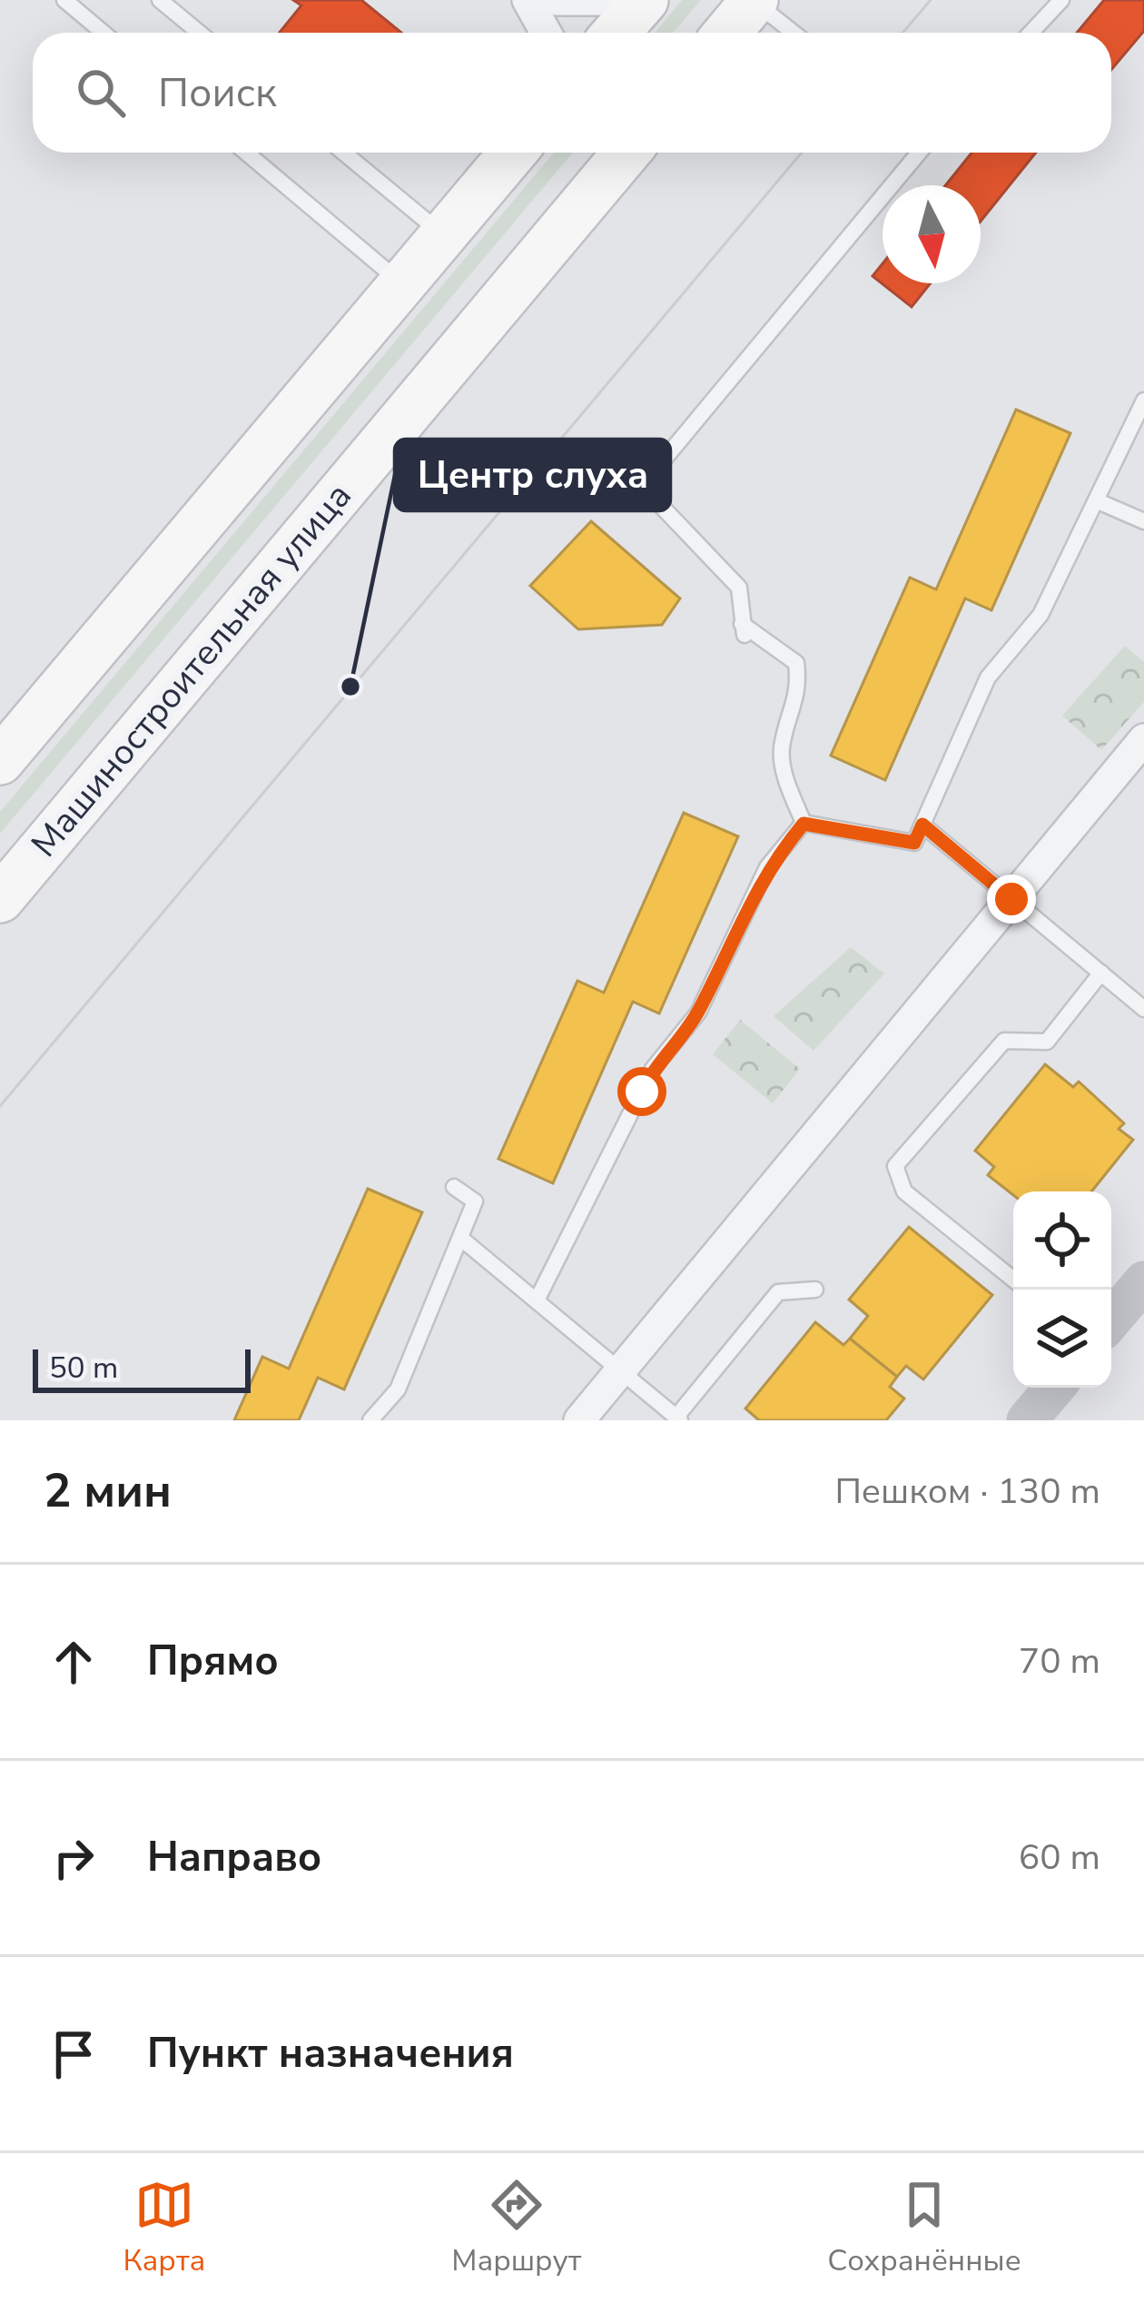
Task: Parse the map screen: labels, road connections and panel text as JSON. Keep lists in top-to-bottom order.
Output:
{
  "streets": {
    "main road": ["Машиностроительная улица"]
  },
  "places": ["Центр слуха"],
  "scale_bar": "50 m",
  "north": "bottom",
  "page": {
    "search": "Поиск",
    "scale": "50 m",
    "heading": ["2 мин", "Пешком · 130 m"],
    "list": [
      ["Прямо", "70 m"],
      ["Направо", "60 m"],
      "Пункт назначения"
    ],
    "nav": ["Карта", "Маршрут", "Сохранённые"]
  }
}
